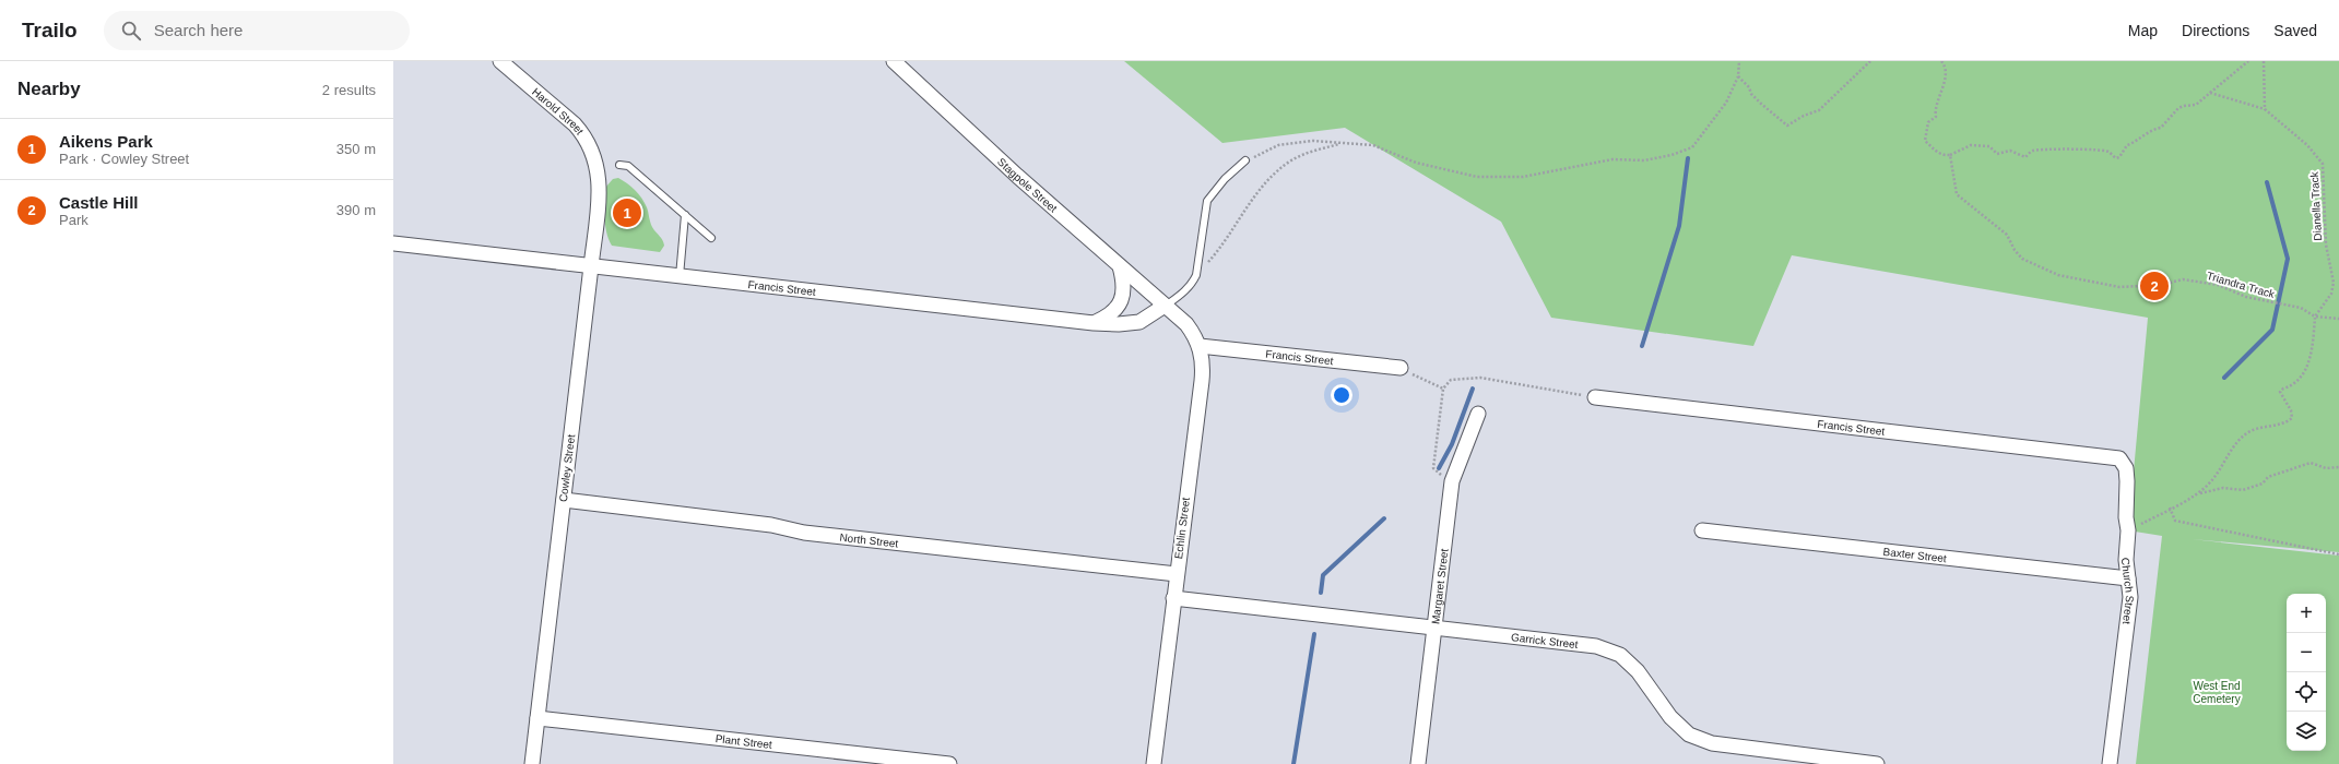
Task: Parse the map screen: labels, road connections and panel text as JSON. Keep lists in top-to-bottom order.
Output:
{
  "streets": {
    "street": [
      "Harold Street",
      "Stagpole Street",
      "Francis Street",
      "Cowley Street",
      "Echlin Street",
      "North Street",
      "Baxter Street",
      "Margaret Street",
      "Church Street",
      "Garrick Street",
      "Plant Street"
    ],
    "path": ["Dianella Track", "Triandra Track"]
  },
  "crossings": [
    ["Harold Street", "Cowley Street"],
    ["Stagpole Street", "Francis Street"],
    ["Stagpole Street", "Echlin Street"],
    ["Dianella Track", "Triandra Track"],
    ["Francis Street", "Cowley Street"],
    ["Francis Street", "Echlin Street"],
    ["Francis Street", "Church Street"],
    ["Cowley Street", "North Street"],
    ["Cowley Street", "Plant Street"],
    ["Echlin Street", "North Street"],
    ["Echlin Street", "Garrick Street"],
    ["Baxter Street", "Church Street"],
    ["Margaret Street", "Garrick Street"]
  ],
  "parks": ["West End Cemetery"],
  "page": {
    "header": "Trailo",
    "search": "Search here",
    "nav": ["Map", "Directions", "Saved"],
    "heading": ["Nearby", "2 results"],
    "list": [
      {
        "mark": "1",
        "name": "Aikens Park",
        "note": "Park · Cowley Street",
        "value": "350 m"
      },
      {
        "mark": "2",
        "name": "Castle Hill",
        "note": "Park",
        "value": "390 m"
      }
    ],
    "pins": ["1", "2"],
    "map_buttons": ["+", "−"]
  }
}
